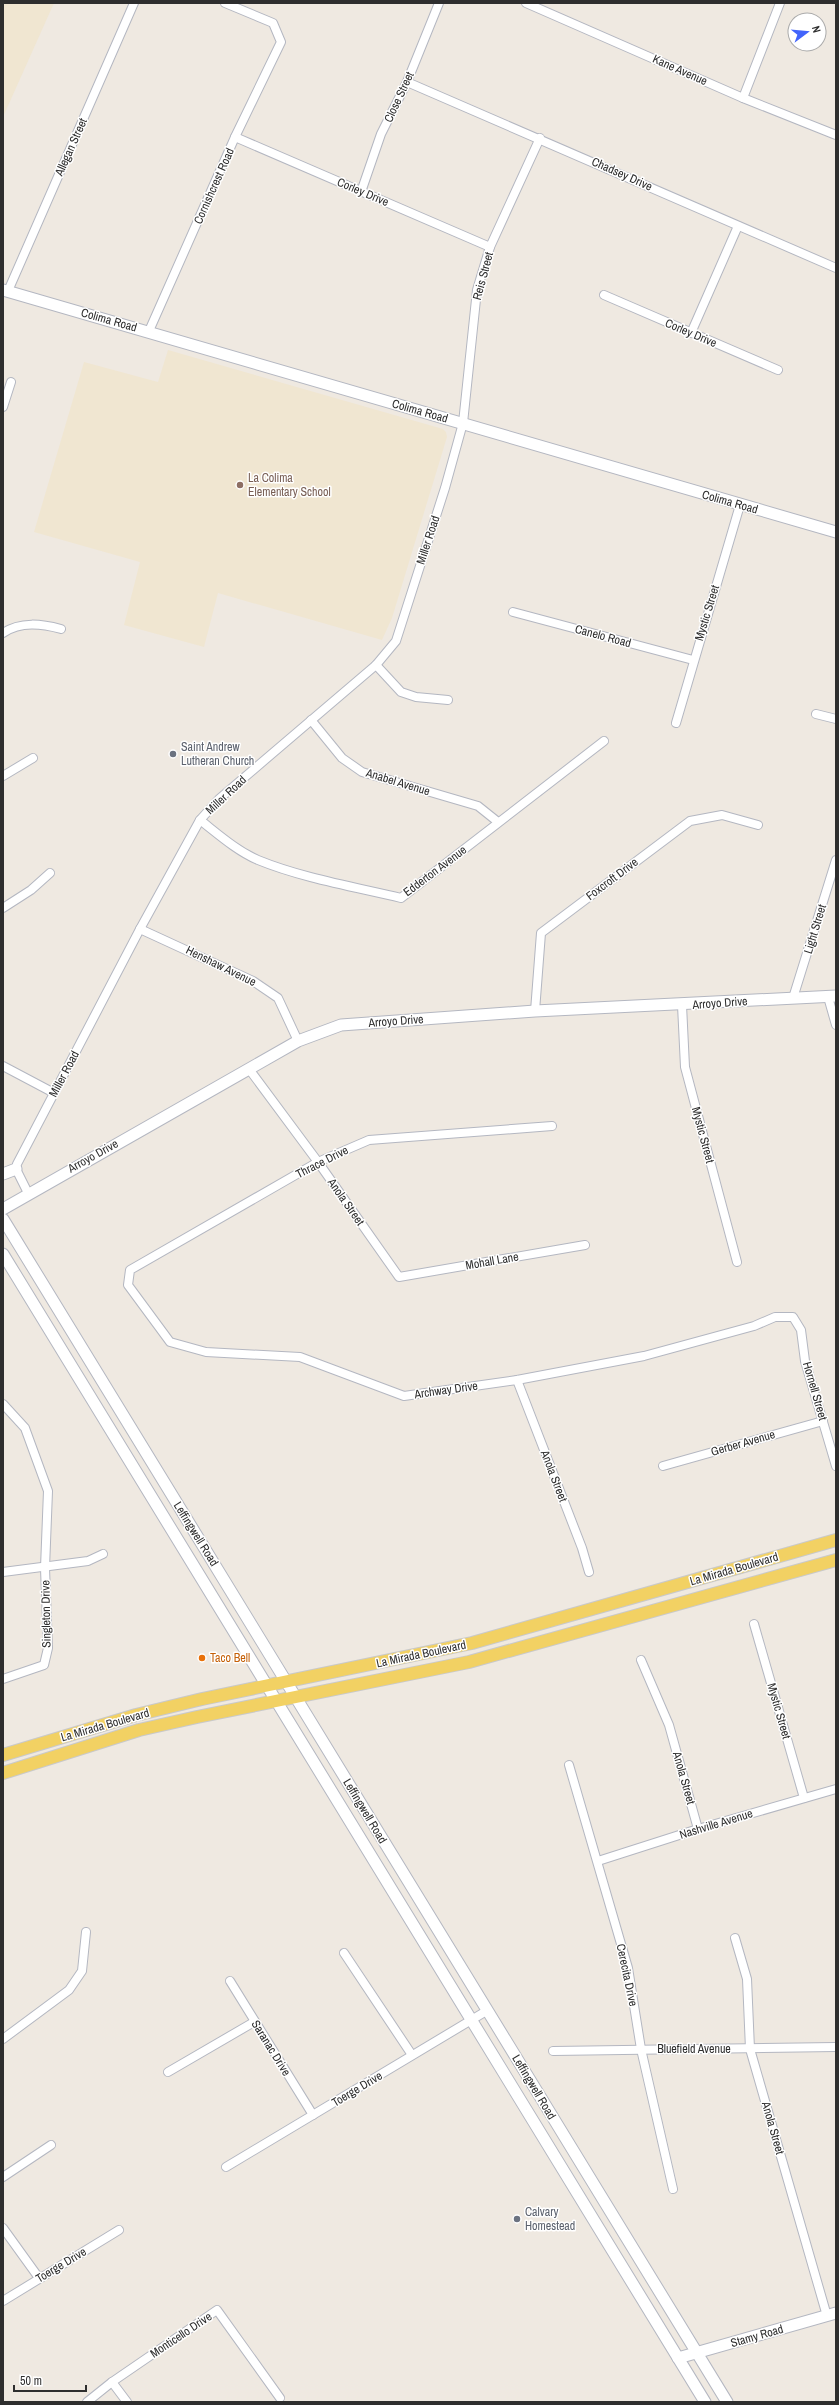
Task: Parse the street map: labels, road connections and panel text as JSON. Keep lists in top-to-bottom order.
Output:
{
  "streets": {
    "main road": [
      "Colima Road",
      "Arroyo Drive",
      "Leffingwell Road",
      "La Mirada Boulevard",
      "Stamy Road"
    ],
    "street": [
      "Kane Avenue",
      "Close Street",
      "Allegan Street",
      "Chadsey Drive",
      "Cornishcrest Road",
      "Corley Drive",
      "Reis Street",
      "Miller Road",
      "Mystic Street",
      "Canelo Road",
      "Anabel Avenue",
      "Edderton Avenue",
      "Foxcroft Drive",
      "Light Street",
      "Henshaw Avenue",
      "Thrace Drive",
      "Anola Street",
      "Mohall Lane",
      "Archway Drive",
      "Hornell Street",
      "Gerber Avenue",
      "Singleton Drive",
      "Nashville Avenue",
      "Cerecita Drive",
      "Saranac Drive",
      "Bluefield Avenue",
      "Toerge Drive",
      "Monticello Drive"
    ]
  },
  "crossings": [
    ["Close Street", "Chadsey Drive"],
    ["Close Street", "Corley Drive"],
    ["Allegan Street", "Colima Road"],
    ["Chadsey Drive", "Reis Street"],
    ["Cornishcrest Road", "Corley Drive"],
    ["Cornishcrest Road", "Colima Road"],
    ["Corley Drive", "Reis Street"],
    ["Reis Street", "Colima Road"],
    ["Reis Street", "Miller Road"],
    ["Colima Road", "Miller Road"],
    ["Colima Road", "Mystic Street"],
    ["Miller Road", "Anabel Avenue"],
    ["Miller Road", "Edderton Avenue"],
    ["Miller Road", "Henshaw Avenue"],
    ["Mystic Street", "Canelo Road"],
    ["Mystic Street", "Arroyo Drive"],
    ["Mystic Street", "Nashville Avenue"],
    ["Anabel Avenue", "Edderton Avenue"],
    ["Foxcroft Drive", "Arroyo Drive"],
    ["Light Street", "Arroyo Drive"],
    ["Henshaw Avenue", "Arroyo Drive"],
    ["Arroyo Drive", "Anola Street"],
    ["Thrace Drive", "Anola Street"],
    ["Thrace Drive", "Archway Drive"],
    ["Anola Street", "Mohall Lane"],
    ["Anola Street", "Archway Drive"],
    ["Anola Street", "Nashville Avenue"],
    ["Anola Street", "Bluefield Avenue"],
    ["Anola Street", "Stamy Road"],
    ["Archway Drive", "Hornell Street"],
    ["Hornell Street", "Gerber Avenue"],
    ["Leffingwell Road", "La Mirada Boulevard"],
    ["Leffingwell Road", "Toerge Drive"],
    ["Leffingwell Road", "Stamy Road"],
    ["Nashville Avenue", "Cerecita Drive"],
    ["Cerecita Drive", "Bluefield Avenue"],
    ["Saranac Drive", "Toerge Drive"]
  ],
  "places": [
    "La Colima Elementary School",
    "Saint Andrew Lutheran Church",
    "Taco Bell",
    "Calvary Homestead"
  ],
  "scale_bar": "50 m",
  "north": "right"
}
